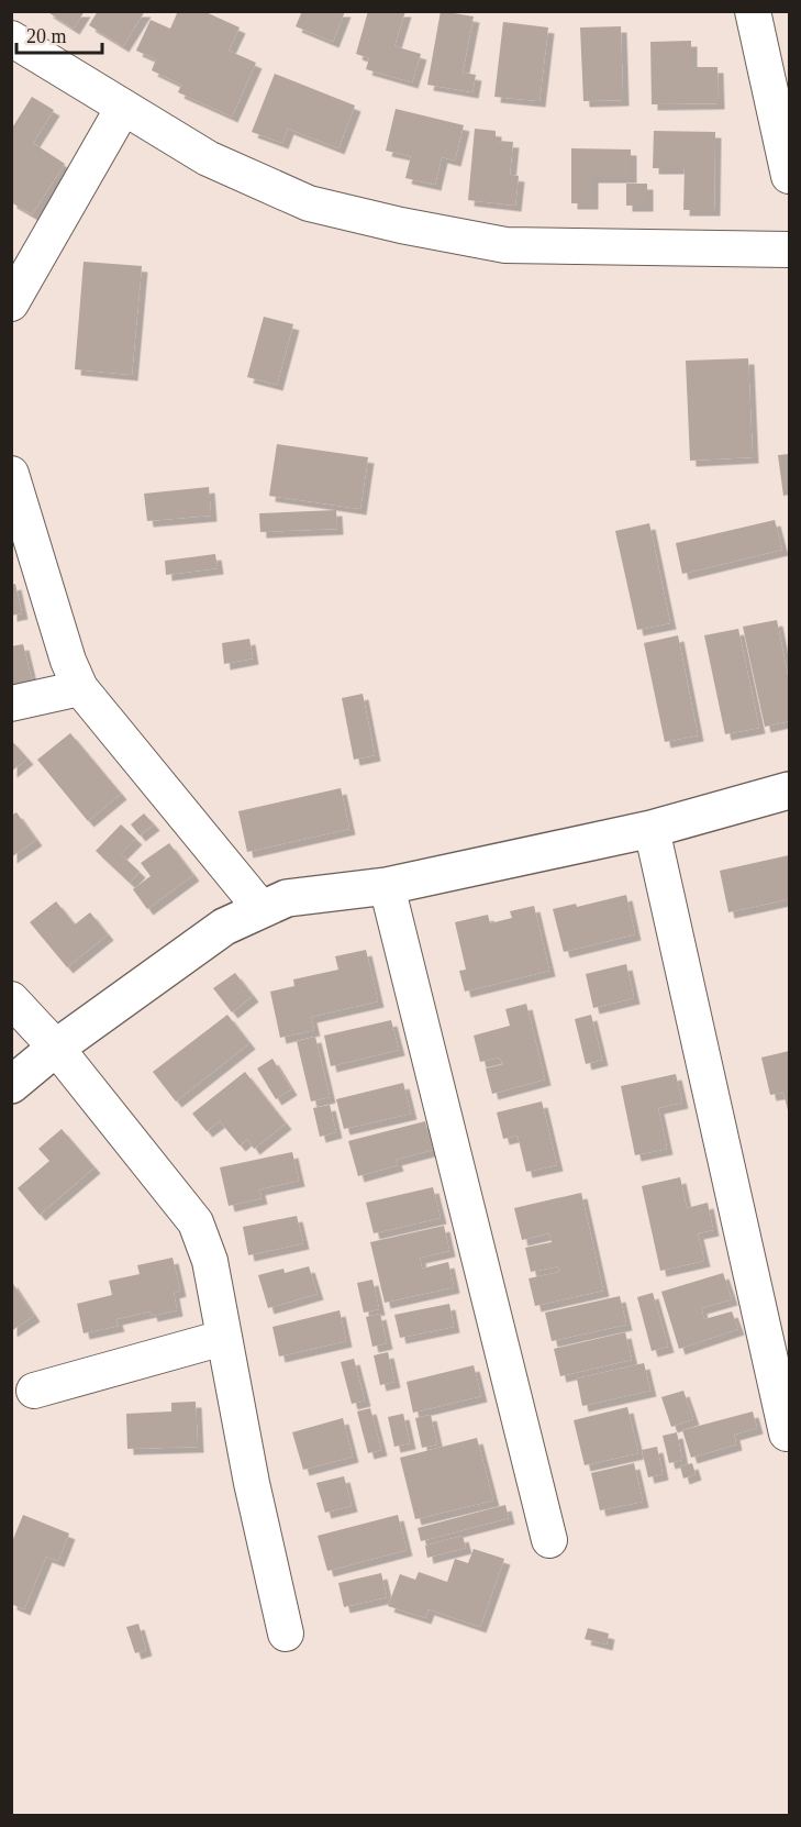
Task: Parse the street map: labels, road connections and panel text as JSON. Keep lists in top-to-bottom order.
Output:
{
  "scale_bar": "20 m"
}
